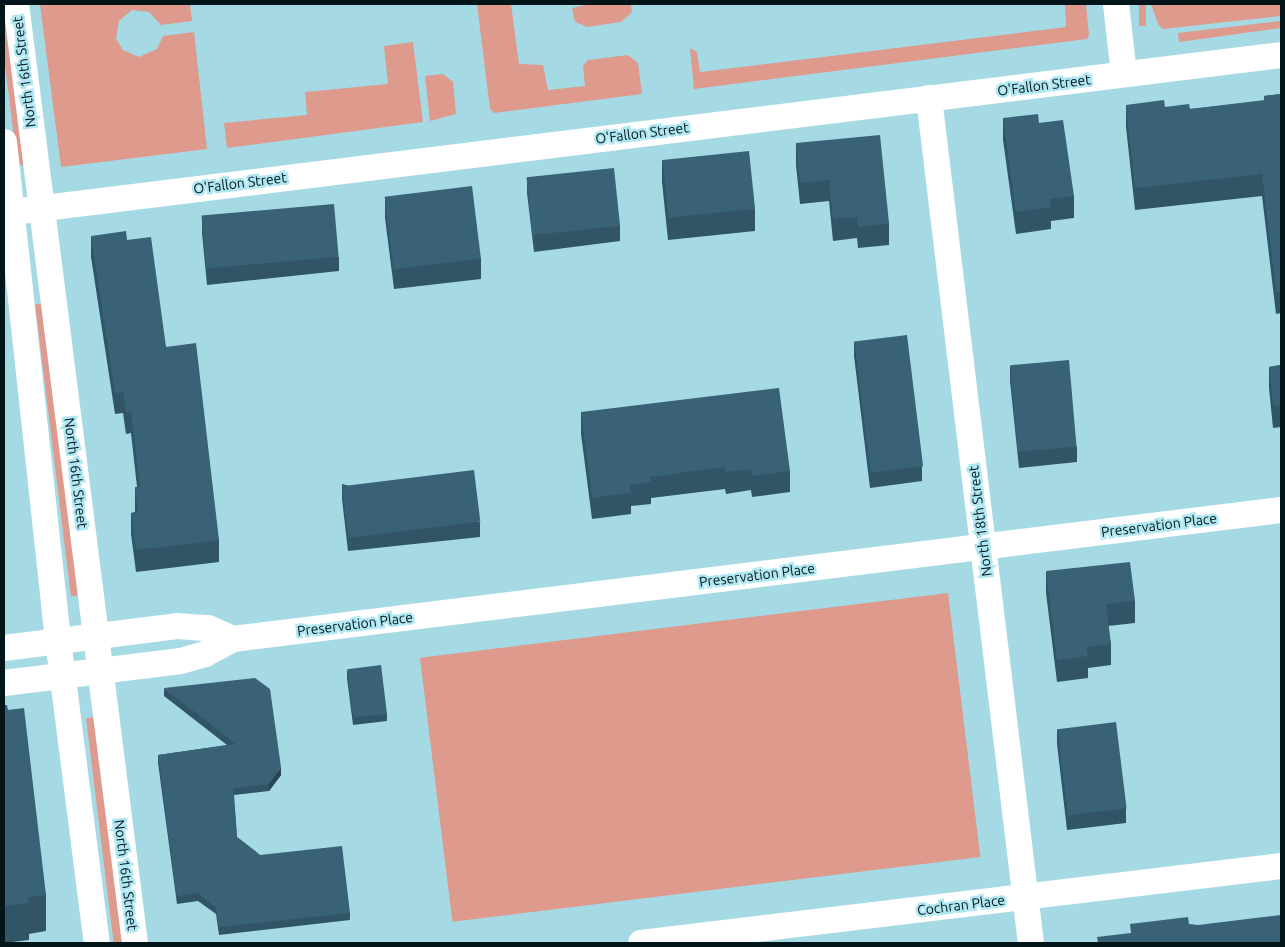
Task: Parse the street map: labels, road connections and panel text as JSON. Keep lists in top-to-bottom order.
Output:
{
  "streets": {
    "street": [
      "North 16th Street",
      "O'Fallon Street",
      "North 18th Street",
      "Preservation Place",
      "Cochran Place"
    ]
  },
  "crossings": [
    ["North 16th Street", "O'Fallon Street"],
    ["North 16th Street", "Preservation Place"],
    ["O'Fallon Street", "North 18th Street"],
    ["North 18th Street", "Preservation Place"],
    ["North 18th Street", "Cochran Place"]
  ]
}
